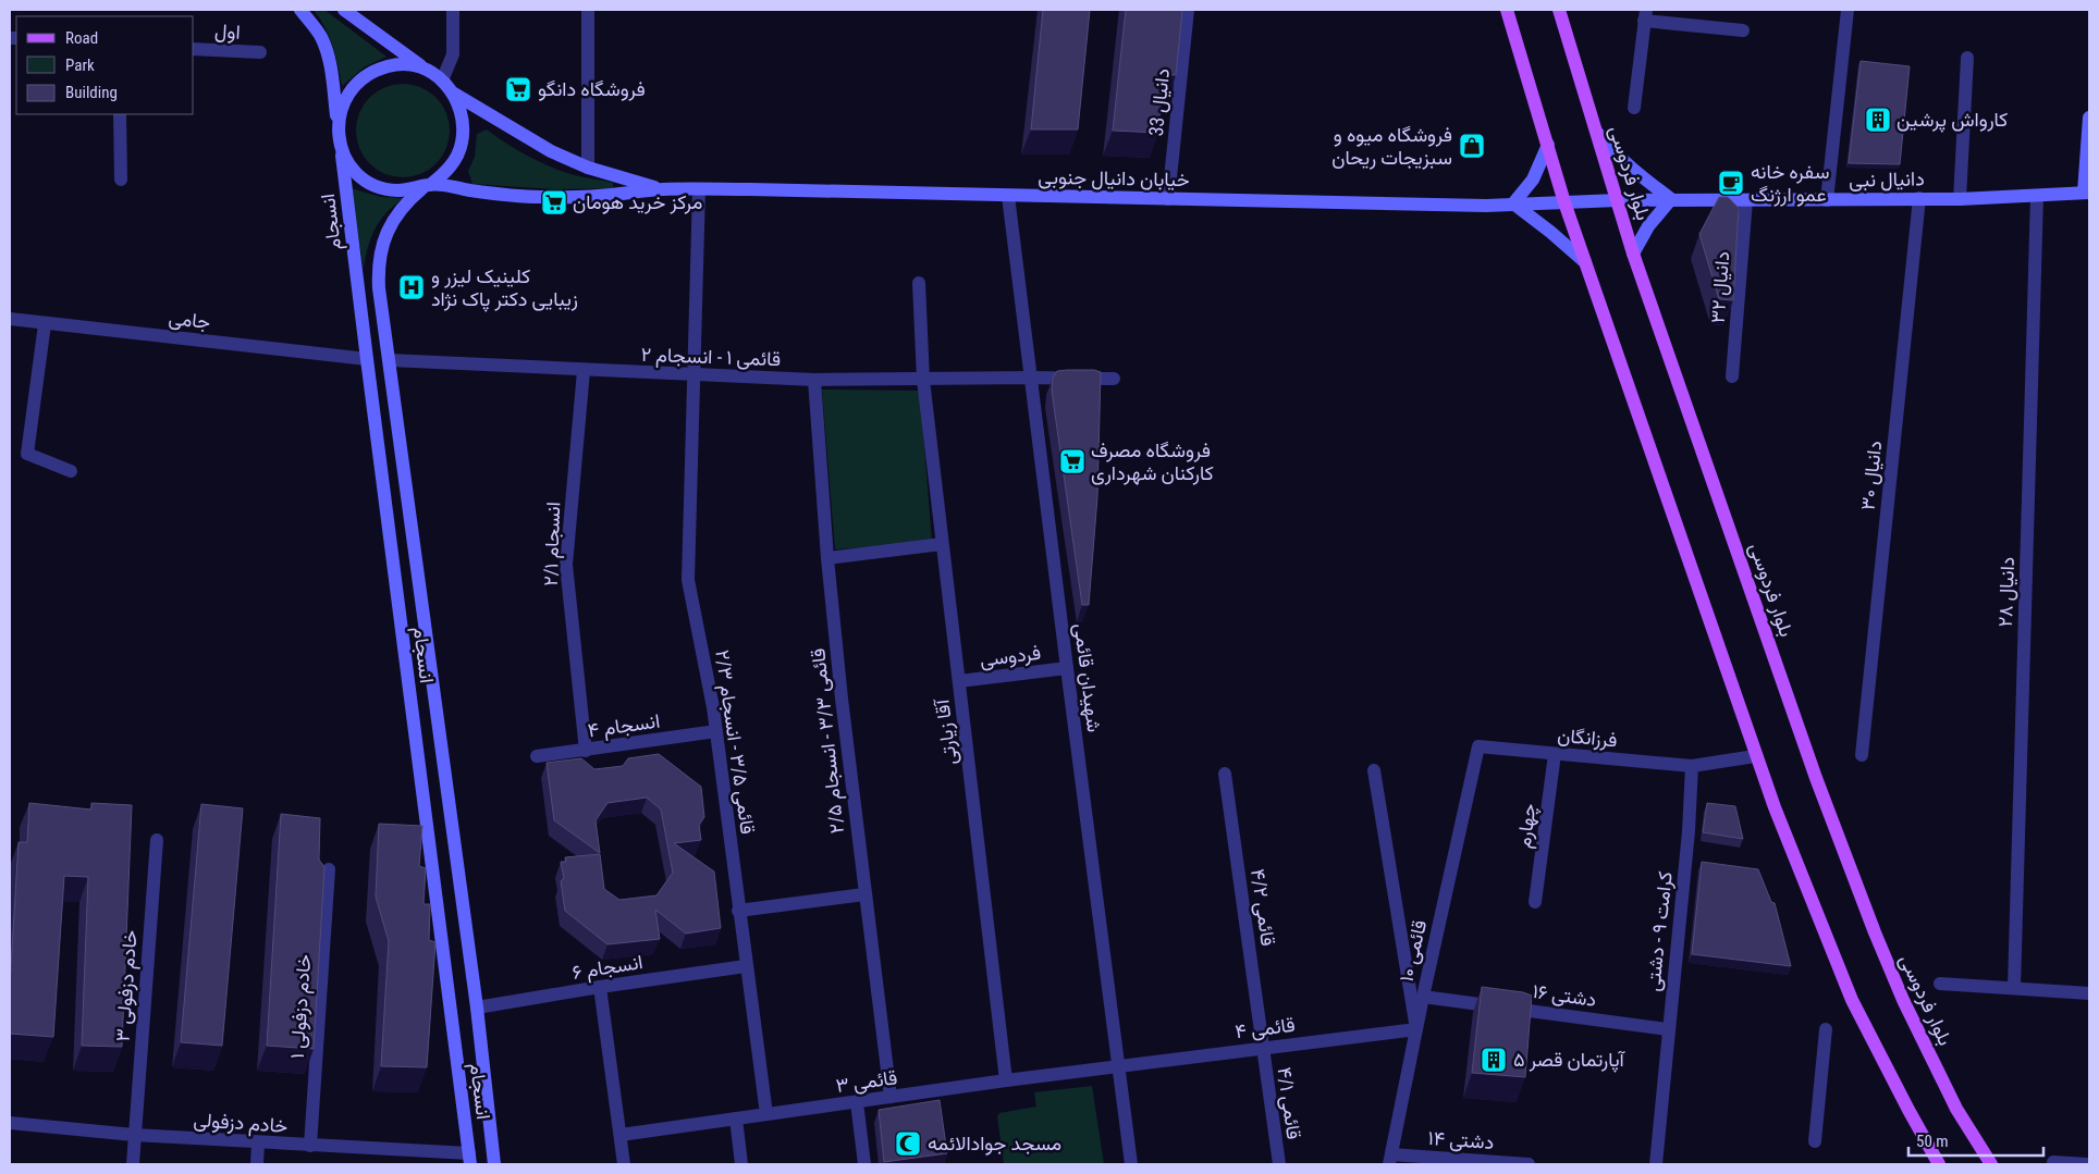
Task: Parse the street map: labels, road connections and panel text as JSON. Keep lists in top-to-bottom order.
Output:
{
  "streets": {
    "main road": [
      "بلوار فردوسی",
      "خیابان دانیال جنوبی",
      "دانیال نبی",
      "انسجام"
    ],
    "street": [
      "اول",
      "دانیال 33",
      "دانیال ۳۲",
      "جامی",
      "قائمی ۱ - انسجام ۲",
      "دانیال ۳۰",
      "انسجام ۲/۱",
      "دانیال ۲۸",
      "فردوسی",
      "شهیدان قائمی",
      "انسجام ۴",
      "آقا زیارتی",
      "فرزانگان",
      "قائمی ۳/۳ - انسجام ۲/۵",
      "قائمی ۳/۵ - انسجام ۲/۳",
      "چهارم",
      "قائمی ۴/۲",
      "کرامت ۹ - دشتی",
      "قائمی ۱۰",
      "انسجام ۶",
      "خادم دزفولی ۳",
      "دشتی ۱۶",
      "خادم دزفولی ۱",
      "قائمی ۴",
      "قائمی ۳",
      "قائمی ۴/۱",
      "خادم دزفولی",
      "دشتی ۱۴"
    ]
  },
  "crossings": [
    ["دانیال 33", "خیابان دانیال جنوبی"],
    ["بلوار فردوسی", "خیابان دانیال جنوبی"],
    ["بلوار فردوسی", "دانیال نبی"],
    ["خیابان دانیال جنوبی", "دانیال نبی"],
    ["خیابان دانیال جنوبی", "انسجام"],
    ["خیابان دانیال جنوبی", "شهیدان قائمی"],
    ["خیابان دانیال جنوبی", "قائمی ۳/۵ - انسجام ۲/۳"],
    ["دانیال نبی", "دانیال ۳۲"],
    ["دانیال نبی", "دانیال ۳۰"],
    ["دانیال نبی", "دانیال ۲۸"],
    ["انسجام", "جامی"],
    ["انسجام", "قائمی ۱ - انسجام ۲"],
    ["انسجام", "انسجام ۶"],
    ["انسجام", "خادم دزفولی"],
    ["قائمی ۱ - انسجام ۲", "انسجام ۲/۱"],
    ["قائمی ۱ - انسجام ۲", "شهیدان قائمی"],
    ["قائمی ۱ - انسجام ۲", "آقا زیارتی"],
    ["قائمی ۱ - انسجام ۲", "قائمی ۳/۳ - انسجام ۲/۵"],
    ["قائمی ۱ - انسجام ۲", "قائمی ۳/۵ - انسجام ۲/۳"],
    ["انسجام ۲/۱", "انسجام ۴"],
    ["فردوسی", "شهیدان قائمی"],
    ["فردوسی", "آقا زیارتی"],
    ["شهیدان قائمی", "قائمی ۴"],
    ["شهیدان قائمی", "قائمی ۳"],
    ["انسجام ۴", "قائمی ۳/۵ - انسجام ۲/۳"],
    ["آقا زیارتی", "قائمی ۳"],
    ["فرزانگان", "چهارم"],
    ["فرزانگان", "کرامت ۹ - دشتی"],
    ["فرزانگان", "قائمی ۱۰"],
    ["قائمی ۳/۳ - انسجام ۲/۵", "قائمی ۳"],
    ["قائمی ۳/۵ - انسجام ۲/۳", "انسجام ۶"],
    ["قائمی ۳/۵ - انسجام ۲/۳", "قائمی ۳"],
    ["قائمی ۴/۲", "قائمی ۴"],
    ["قائمی ۴/۲", "قائمی ۴/۱"],
    ["کرامت ۹ - دشتی", "دشتی ۱۶"],
    ["قائمی ۱۰", "دشتی ۱۶"],
    ["قائمی ۱۰", "قائمی ۴"],
    ["قائمی ۱۰", "دشتی ۱۴"],
    ["خادم دزفولی ۳", "خادم دزفولی"],
    ["خادم دزفولی ۱", "خادم دزفولی"],
    ["قائمی ۴", "قائمی ۳"],
    ["قائمی ۴", "قائمی ۴/۱"]
  ],
  "places": {
    "supermarket": ["فروشگاه دانگو", "مرکز خرید هومان", "فروشگاه مصرف کارکنان شهرداری"],
    "building": ["کارواش پرشین", "آپارتمان قصر ۵"],
    "shop": ["فروشگاه میوه و سبزیجات ریحان"],
    "cafe": ["سفره خانه عمو ارژنگ"],
    "hospital": ["کلینیک لیزر و زیبایی دکتر پاک نژاد"],
    "mosque": ["مسجد جوادالائمه"]
  },
  "legend": ["Road", "Park", "Building"],
  "scale_bar": "50 m"
}
